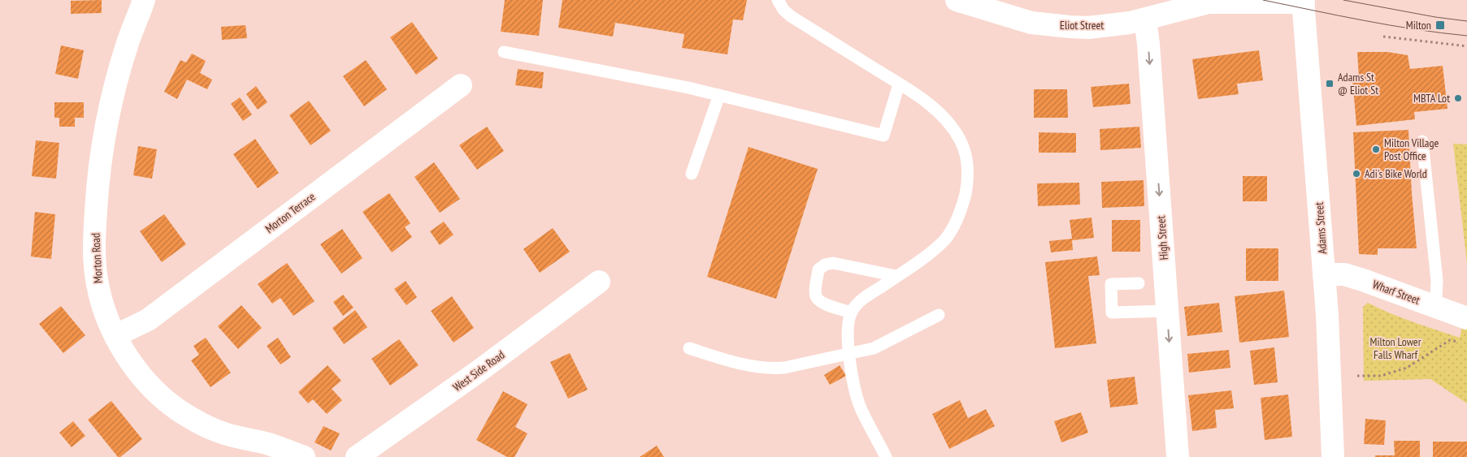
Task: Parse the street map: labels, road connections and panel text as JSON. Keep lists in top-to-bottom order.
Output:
{
  "streets": {
    "street": [
      "Eliot Street",
      "Morton Terrace",
      "Adams Street",
      "High Street",
      "Morton Road",
      "Wharf Street",
      "West Side Road"
    ]
  },
  "crossings": [
    ["Eliot Street", "Adams Street"],
    ["Eliot Street", "High Street"],
    ["Morton Terrace", "Morton Road"],
    ["Adams Street", "Wharf Street"]
  ],
  "one_way": ["High Street"],
  "parks": ["Milton Lower Falls Wharf"],
  "places": {
    "transit": ["Milton", "Adams St @ Eliot St"],
    "other": ["MBTA Lot", "Milton Village Post Office", "Adi's Bike World"]
  }
}
